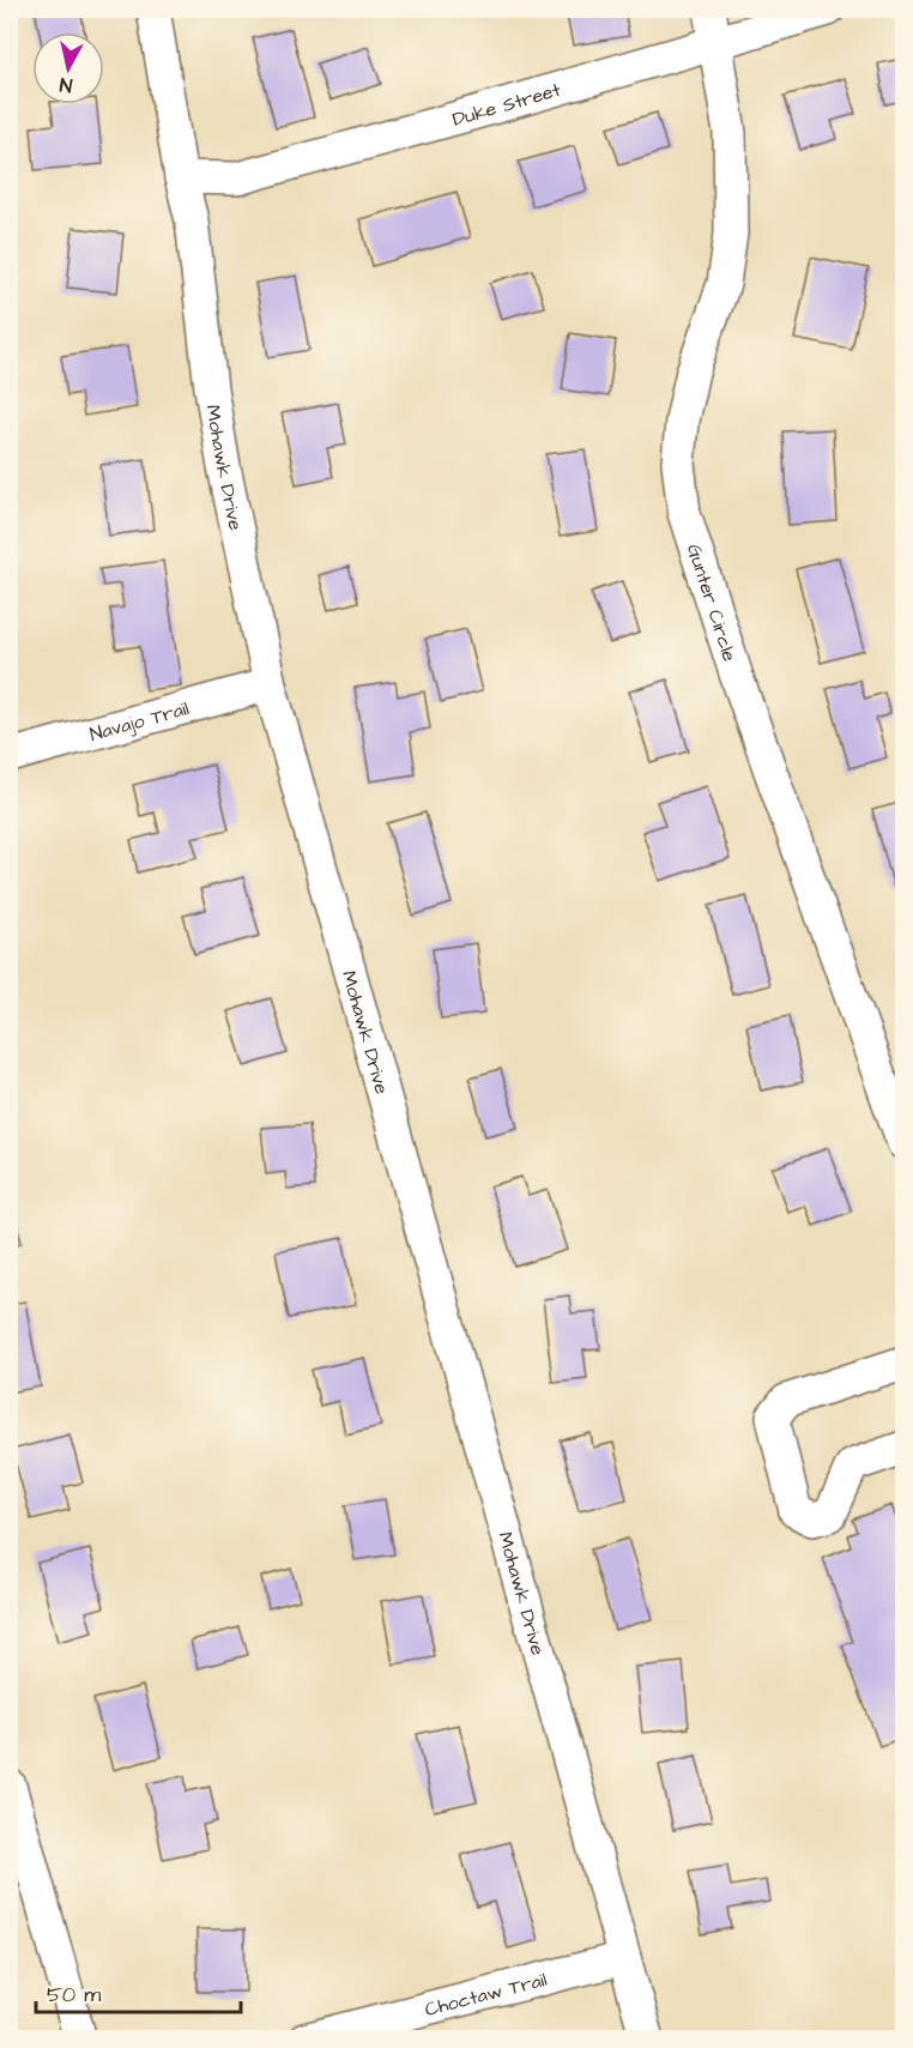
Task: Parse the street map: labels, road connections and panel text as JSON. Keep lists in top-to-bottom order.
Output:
{
  "streets": {
    "street": [
      "Duke Street",
      "Mohawk Drive",
      "Gunter Circle",
      "Navajo Trail",
      "Choctaw Trail"
    ]
  },
  "crossings": [
    ["Duke Street", "Mohawk Drive"],
    ["Duke Street", "Gunter Circle"],
    ["Mohawk Drive", "Navajo Trail"],
    ["Mohawk Drive", "Choctaw Trail"]
  ],
  "scale_bar": "50 m",
  "north": "bottom"
}
